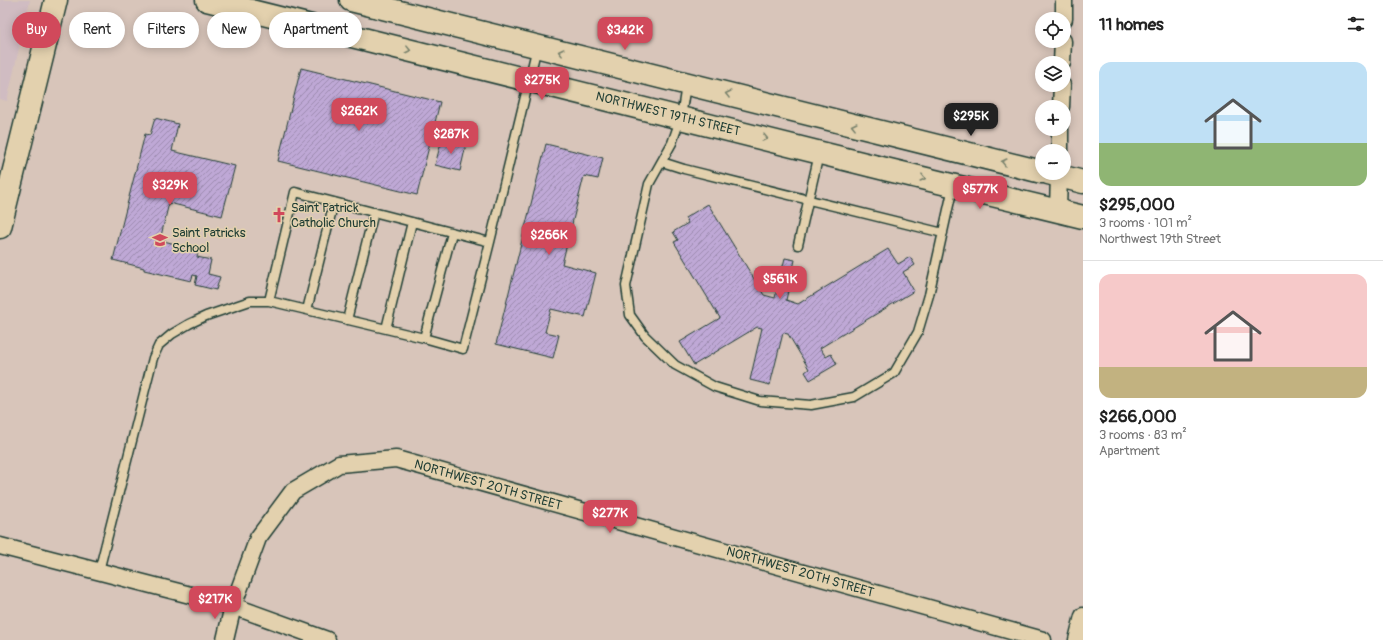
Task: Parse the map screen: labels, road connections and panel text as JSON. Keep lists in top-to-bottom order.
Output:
{
  "streets": {
    "street": ["NORTHWEST 19TH STREET", "NORTHWEST 20TH STREET"]
  },
  "places": {
    "church": ["Saint Patrick Catholic Church"],
    "school or university": ["Saint Patricks School"]
  },
  "page": {
    "heading": "11 homes",
    "map_buttons": ["+", "−"],
    "chip": [
      "Buy",
      "Rent",
      "Filters",
      "New",
      "Apartment"
    ],
    "price": [
      "$342K",
      "$275K",
      "$262K",
      "$295K",
      "$287K",
      "$329K",
      "$577K",
      "$266K",
      "$561K",
      "$277K",
      "$217K"
    ],
    "list": [
      {
        "name": "$295,000",
        "note": "3 rooms · 101 m² · Northwest 19th Street"
      },
      {
        "name": "$266,000",
        "note": "3 rooms · 83 m² · Apartment"
      }
    ]
  }
}
